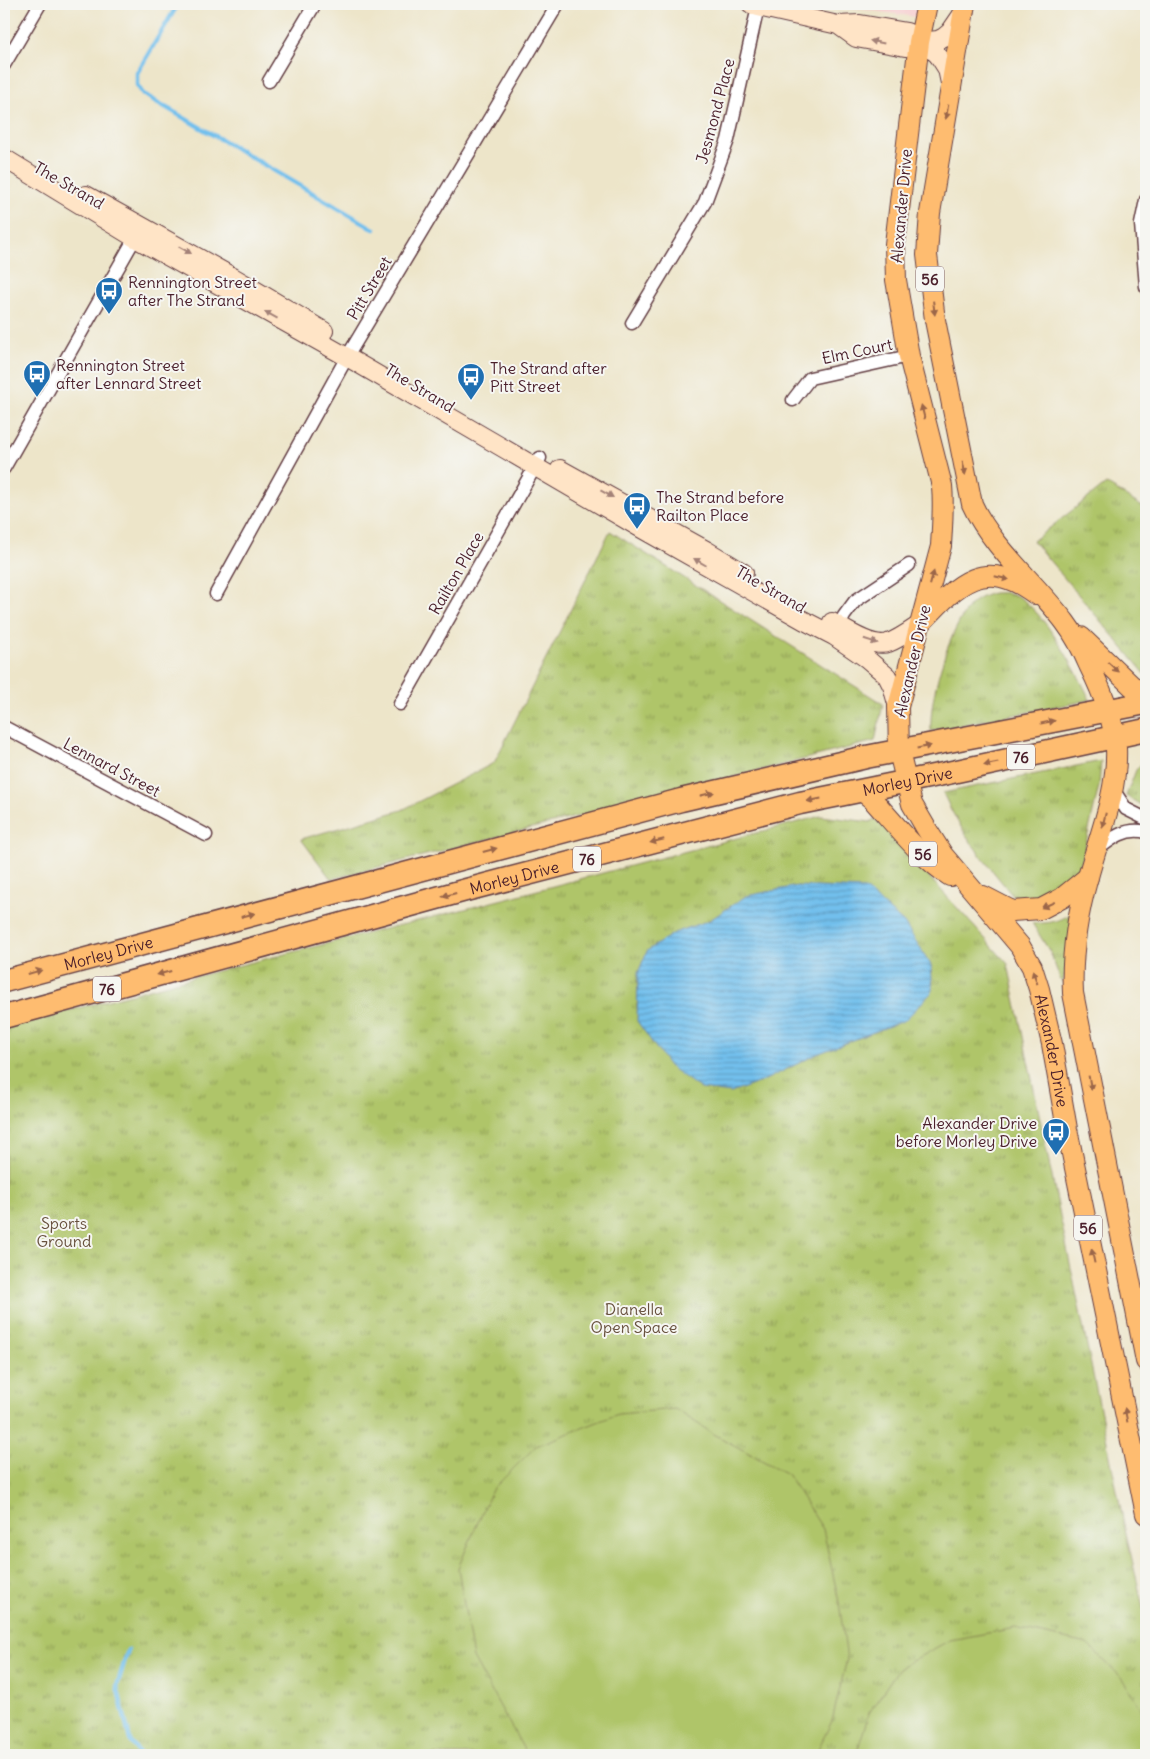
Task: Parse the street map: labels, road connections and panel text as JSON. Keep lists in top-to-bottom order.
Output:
{
  "streets": {
    "highway": ["76", "Morley Drive"],
    "main road": ["Alexander Drive", "56"],
    "street": [
      "Jesmond Place",
      "The Strand",
      "Pitt Street",
      "Elm Court",
      "Railton Place",
      "Lennard Street"
    ]
  },
  "crossings": [
    ["The Strand", "Alexander Drive"],
    ["The Strand", "56"],
    ["The Strand", "Pitt Street"],
    ["The Strand", "Railton Place"],
    ["Alexander Drive", "56"],
    ["Alexander Drive", "Elm Court"],
    ["Alexander Drive", "Morley Drive"],
    ["56", "Morley Drive"]
  ],
  "parks": ["Sports Ground", "Dianella Open Space"],
  "places": {
    "bus stop": [
      "Rennington Street after The Strand",
      "Rennington Street after Lennard Street",
      "The Strand after Pitt Street",
      "The Strand before Railton Place",
      "Alexander Drive before Morley Drive"
    ]
  }
}
